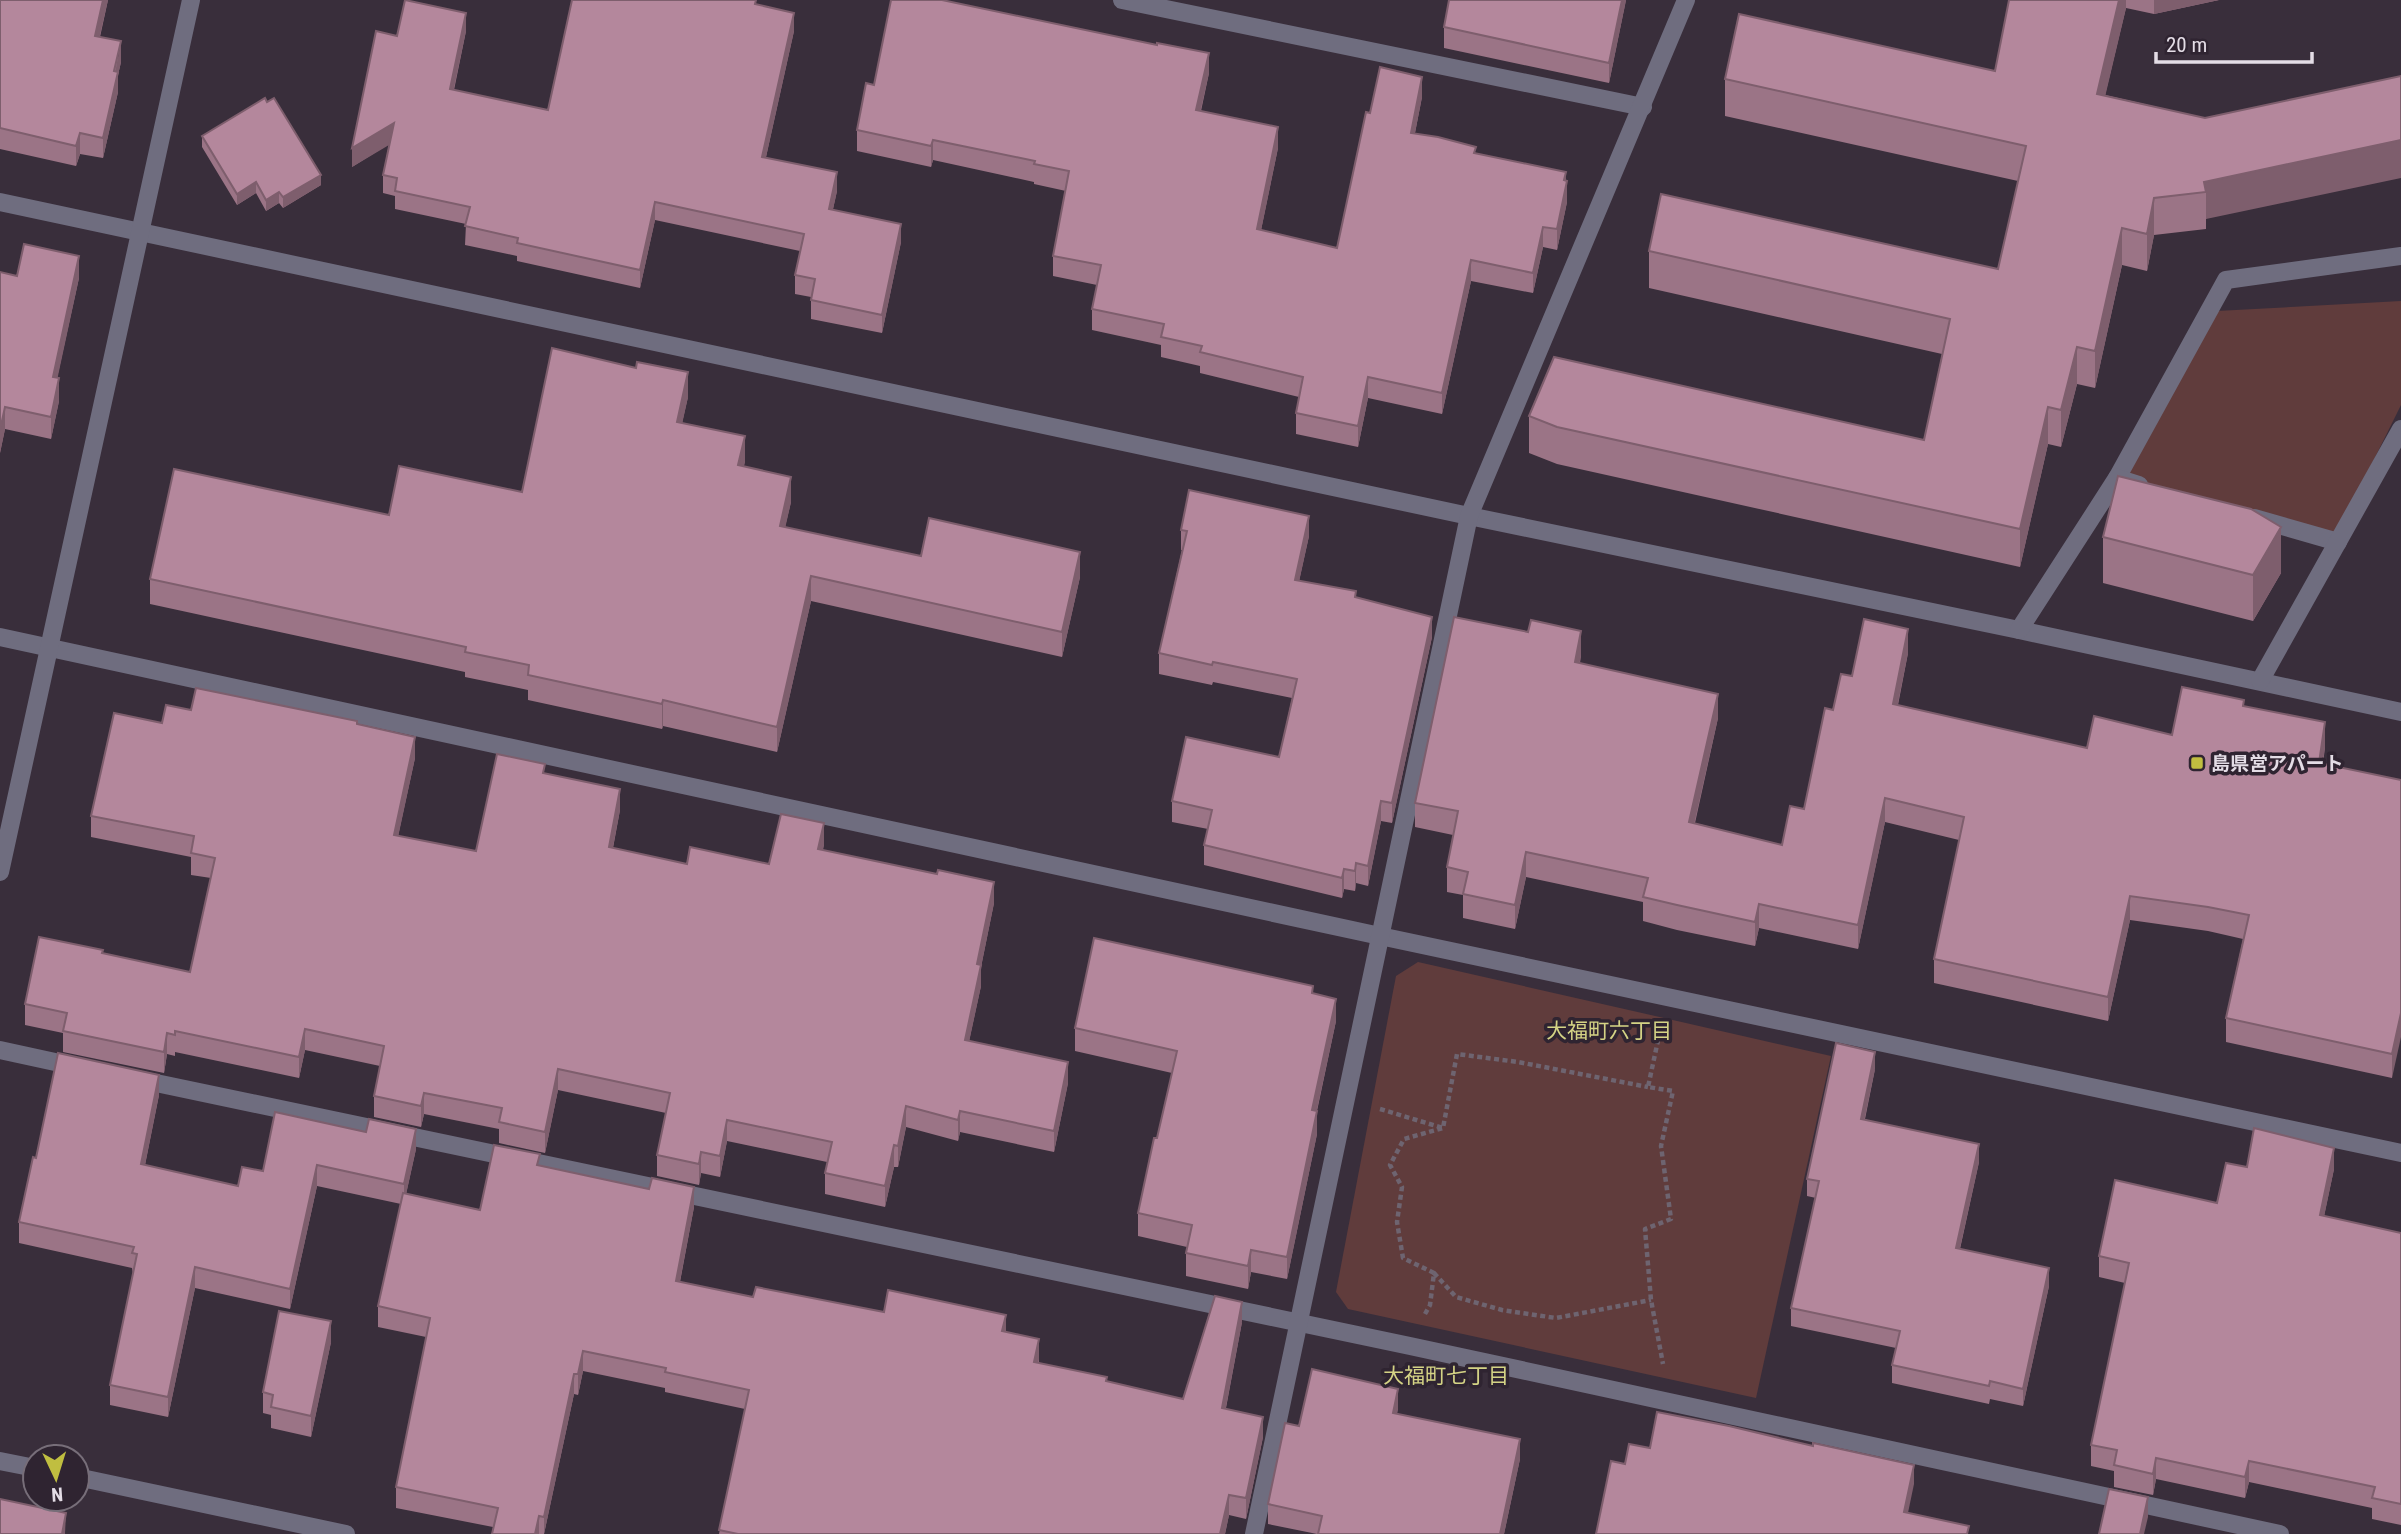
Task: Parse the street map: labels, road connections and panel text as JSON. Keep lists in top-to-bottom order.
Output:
{
  "districts": ["大福町六丁目", "大福町七丁目"],
  "places": {
    "transit": ["島県営アパート"]
  },
  "scale_bar": "20 m",
  "north": "bottom"
}
